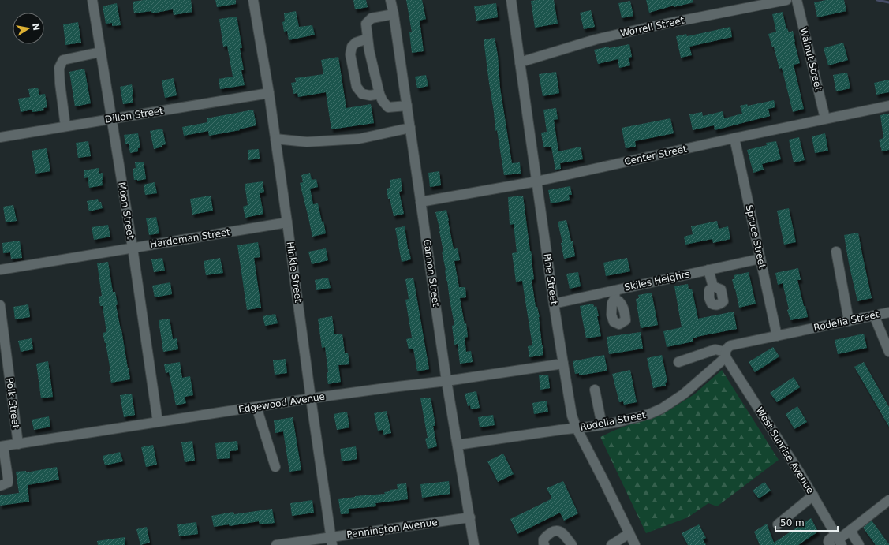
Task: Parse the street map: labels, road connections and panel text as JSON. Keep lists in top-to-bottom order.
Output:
{
  "streets": {
    "street": [
      "Worrell Street",
      "Walnut Street",
      "Dillon Street",
      "Center Street",
      "Moon Street",
      "Spruce Street",
      "Hardeman Street",
      "Hinkle Street",
      "Cannon Street",
      "Pine Street",
      "Skiles Heights",
      "Rodelia Street",
      "Polk Street",
      "Edgewood Avenue",
      "West Sunrise Avenue",
      "Pennington Avenue"
    ]
  },
  "crossings": [
    ["Worrell Street", "Pine Street"],
    ["Walnut Street", "Center Street"],
    ["Dillon Street", "Moon Street"],
    ["Dillon Street", "Hinkle Street"],
    ["Center Street", "Spruce Street"],
    ["Center Street", "Cannon Street"],
    ["Center Street", "Pine Street"],
    ["Moon Street", "Hardeman Street"],
    ["Moon Street", "Edgewood Avenue"],
    ["Spruce Street", "Skiles Heights"],
    ["Spruce Street", "Rodelia Street"],
    ["Hardeman Street", "Hinkle Street"],
    ["Hinkle Street", "Edgewood Avenue"],
    ["Hinkle Street", "Pennington Avenue"],
    ["Cannon Street", "Rodelia Street"],
    ["Cannon Street", "Edgewood Avenue"],
    ["Cannon Street", "Pennington Avenue"],
    ["Pine Street", "Skiles Heights"],
    ["Pine Street", "Rodelia Street"],
    ["Pine Street", "Edgewood Avenue"],
    ["Rodelia Street", "West Sunrise Avenue"],
    ["Polk Street", "Edgewood Avenue"]
  ],
  "scale_bar": "50 m",
  "north": "right"
}
